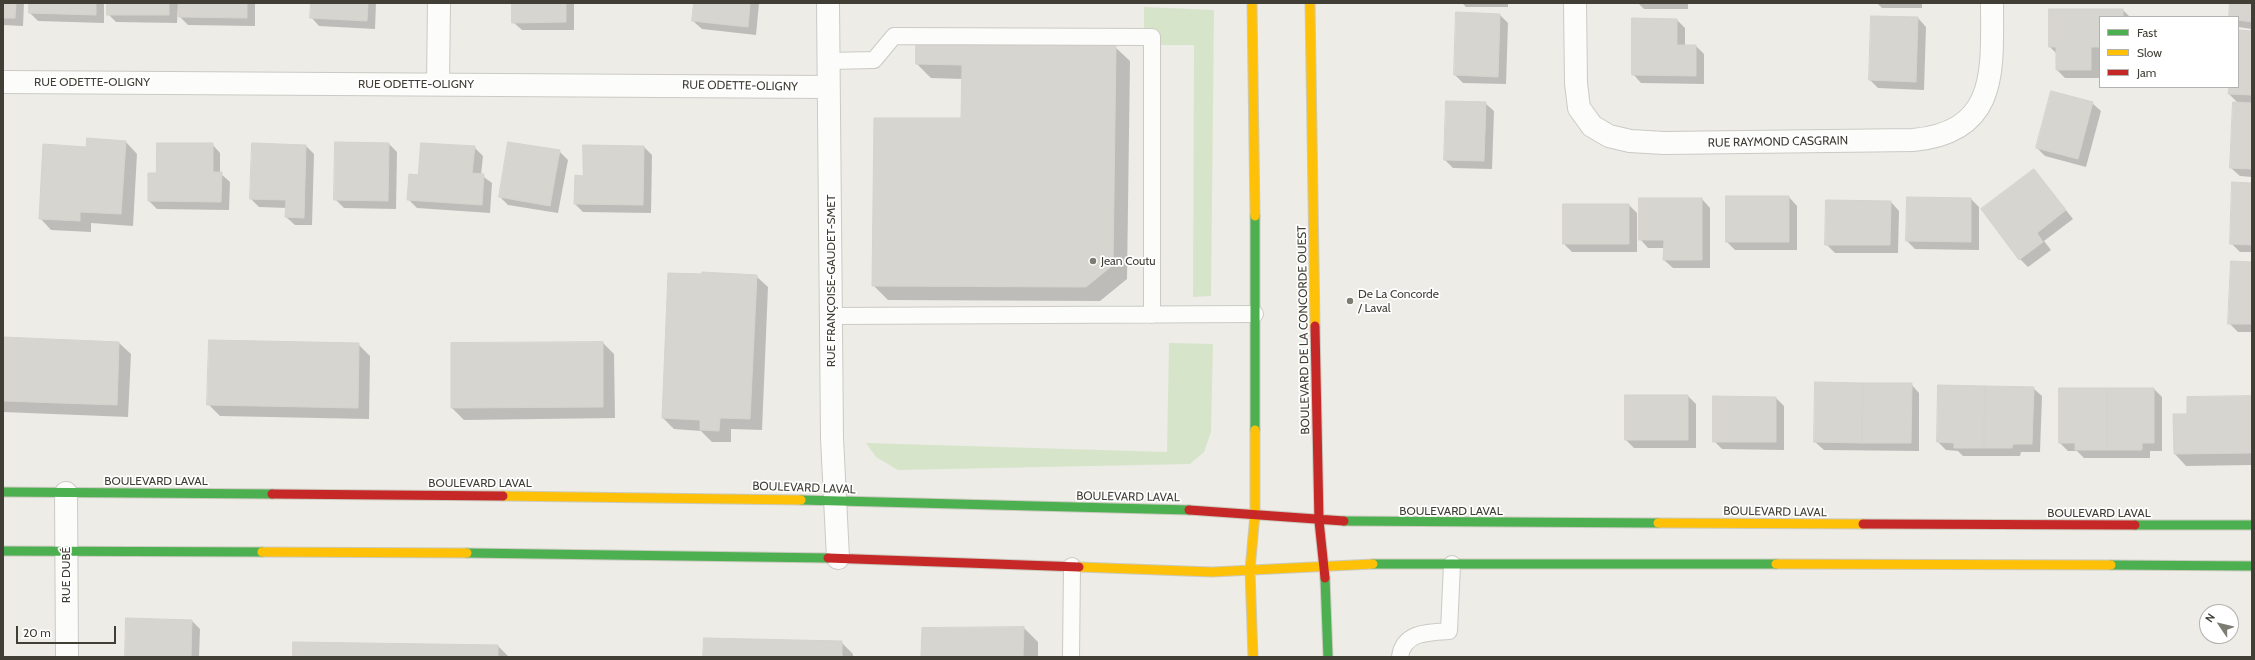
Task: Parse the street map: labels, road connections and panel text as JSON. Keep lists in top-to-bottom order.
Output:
{
  "streets": {
    "street": [
      "RUE ODETTE-OLIGNY",
      "RUE RAYMOND CASGRAIN",
      "RUE FRANÇOISE-GAUDET-SMET",
      "BOULEVARD DE LA CONCORDE OUEST",
      "BOULEVARD LAVAL",
      "RUE DUBÉ"
    ]
  },
  "crossings": [
    ["RUE ODETTE-OLIGNY", "RUE FRANÇOISE-GAUDET-SMET"],
    ["RUE FRANÇOISE-GAUDET-SMET", "BOULEVARD LAVAL"],
    ["BOULEVARD DE LA CONCORDE OUEST", "BOULEVARD LAVAL"],
    ["BOULEVARD LAVAL", "RUE DUBÉ"]
  ],
  "places": ["Jean Coutu", "De La Concorde / Laval"],
  "legend": ["Fast", "Slow", "Jam"],
  "scale_bar": "20 m",
  "north": "top left"
}
